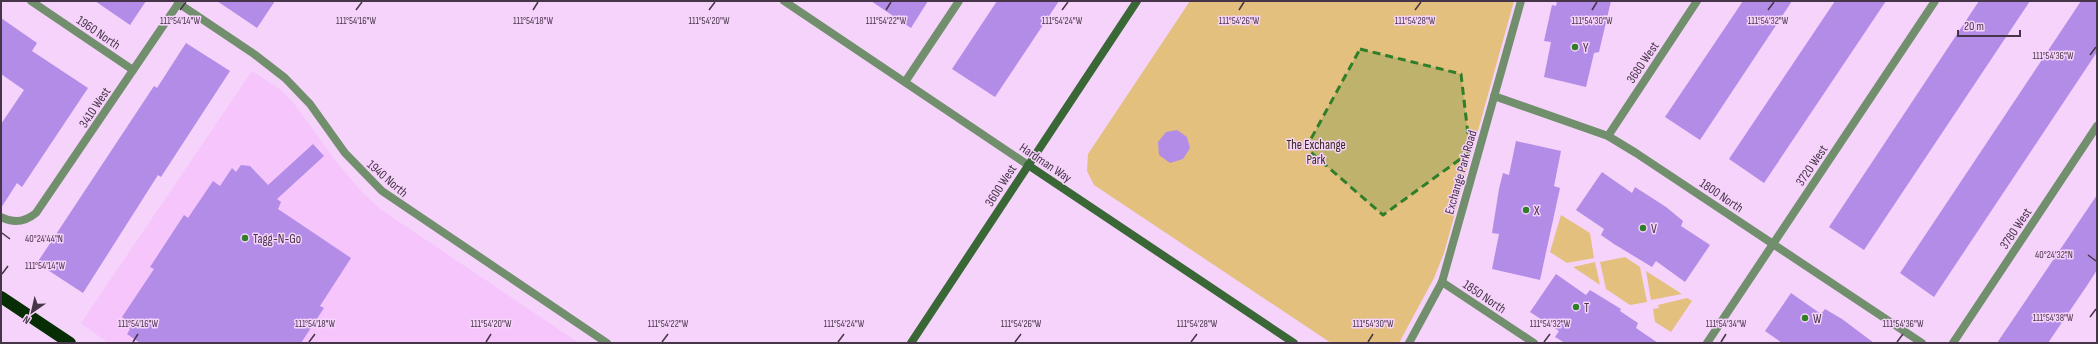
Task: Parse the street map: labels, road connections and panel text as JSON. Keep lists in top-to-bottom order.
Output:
{
  "streets": {
    "street": [
      "1960 North",
      "3680 West",
      "3410 West",
      "Hardman Way",
      "3720 West",
      "Exchange Park Road",
      "1940 North",
      "3600 West",
      "1800 North",
      "3780 West",
      "1850 North"
    ]
  },
  "crossings": [
    ["1960 North", "3410 West"],
    ["3680 West", "1800 North"],
    ["3410 West", "1940 North"],
    ["Hardman Way", "3600 West"],
    ["3720 West", "1800 North"],
    ["Exchange Park Road", "1800 North"],
    ["Exchange Park Road", "1850 North"]
  ],
  "parks": ["The Exchange Park"],
  "places": [
    "Y",
    "X",
    "V",
    "Tagg-N-Go",
    "T",
    "W"
  ],
  "scale_bar": "20 m",
  "north": "bottom left",
  "coordinates": [
    "111°54'14\"W",
    "111°54'16\"W",
    "111°54'18\"W",
    "111°54'20\"W",
    "111°54'22\"W",
    "111°54'24\"W",
    "111°54'26\"W",
    "111°54'28\"W",
    "111°54'30\"W",
    "111°54'32\"W",
    "111°54'36\"W",
    "40°24'44\"N",
    "40°24'32\"N",
    "111°54'38\"W",
    "111°54'34\"W"
  ]
}
